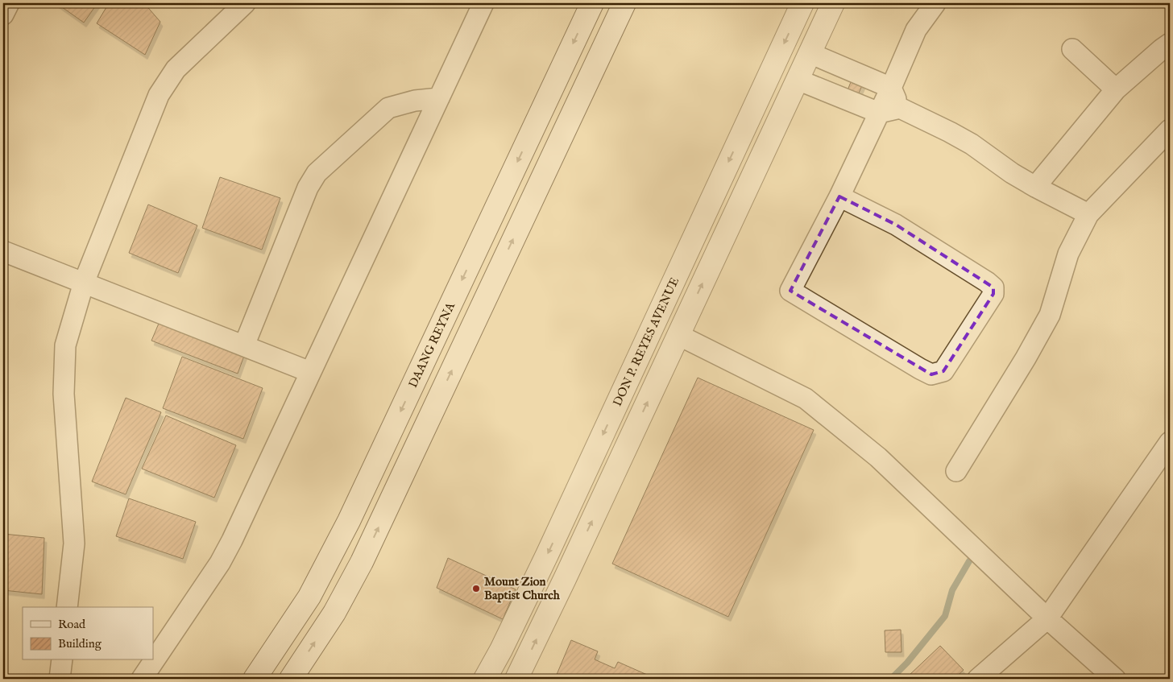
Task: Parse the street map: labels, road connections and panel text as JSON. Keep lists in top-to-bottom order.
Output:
{
  "streets": {
    "street": ["DON P. REYES AVENUE", "DAANG REYNA"]
  },
  "places": ["Mount Zion Baptist Church"],
  "legend": ["Road", "Building"]
}
